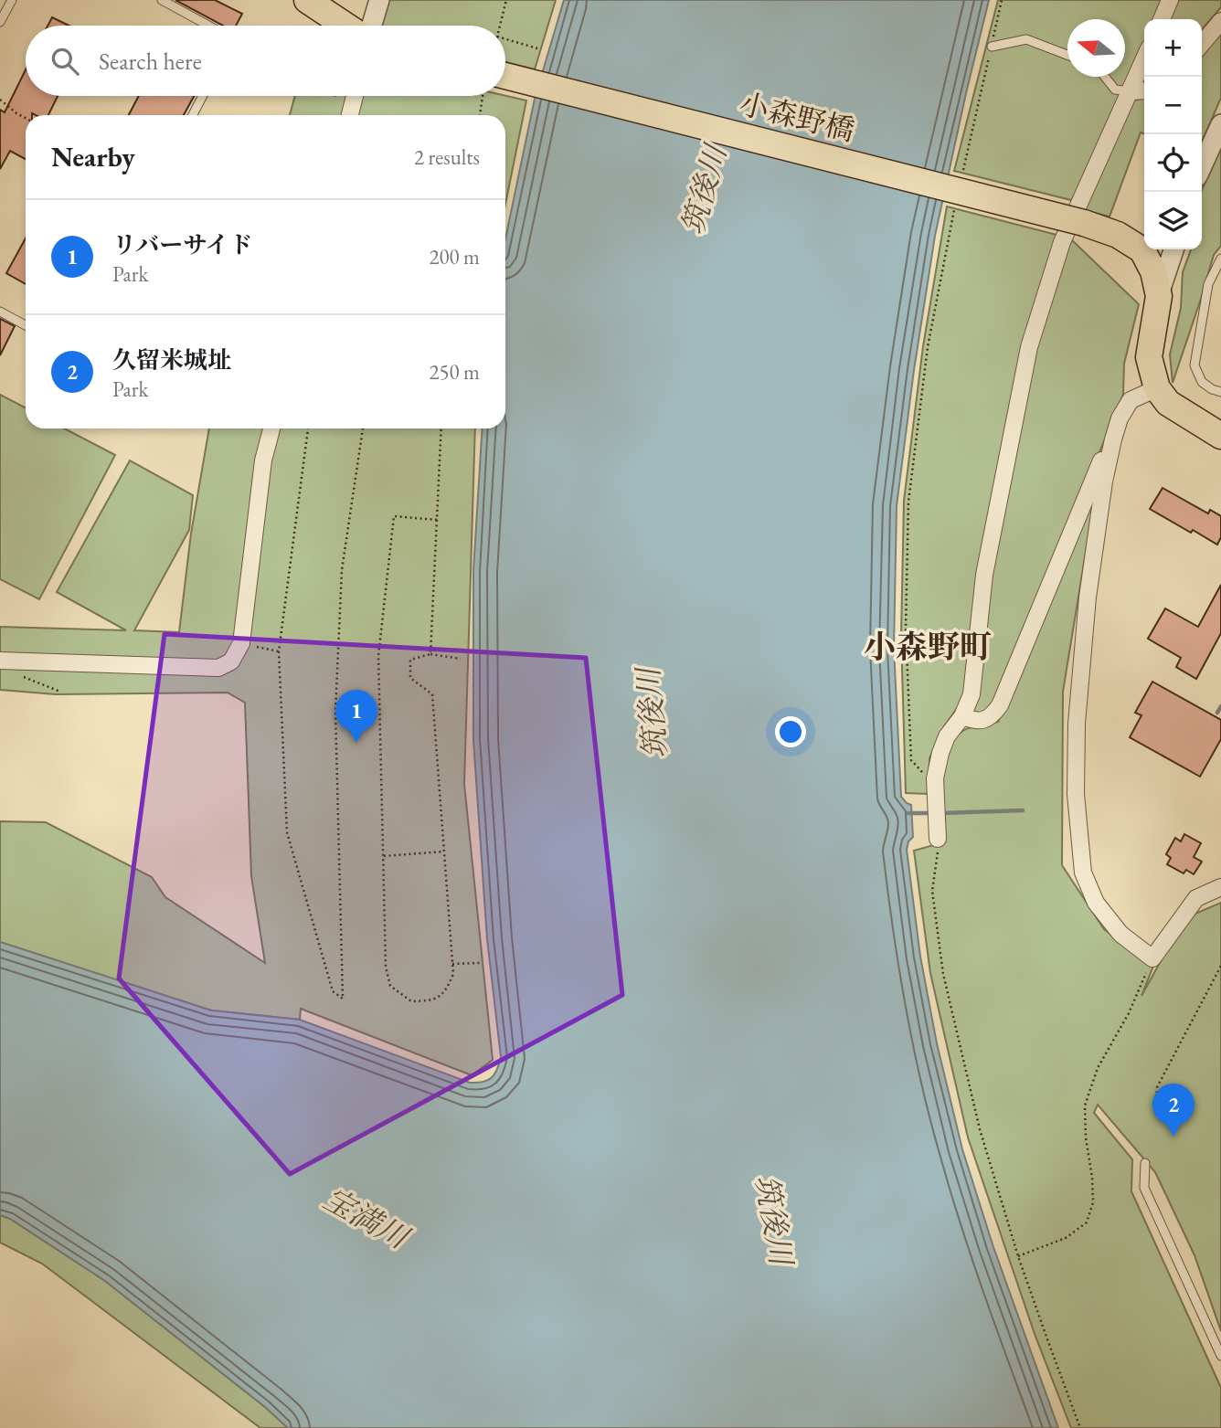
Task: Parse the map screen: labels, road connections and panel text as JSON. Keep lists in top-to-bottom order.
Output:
{
  "streets": {
    "main road": ["小森野橋"]
  },
  "districts": ["小森野町"],
  "water": ["筑後川", "宝満川"],
  "north": "left",
  "page": {
    "map_buttons": ["+", "−"],
    "search": "Search here",
    "heading": ["Nearby", "2 results"],
    "list": [
      {
        "mark": "1",
        "name": "リバーサイド",
        "note": "Park",
        "value": "200 m"
      },
      {
        "mark": "2",
        "name": "久留米城址",
        "note": "Park",
        "value": "250 m"
      }
    ],
    "pins": ["1", "2"]
  }
}
